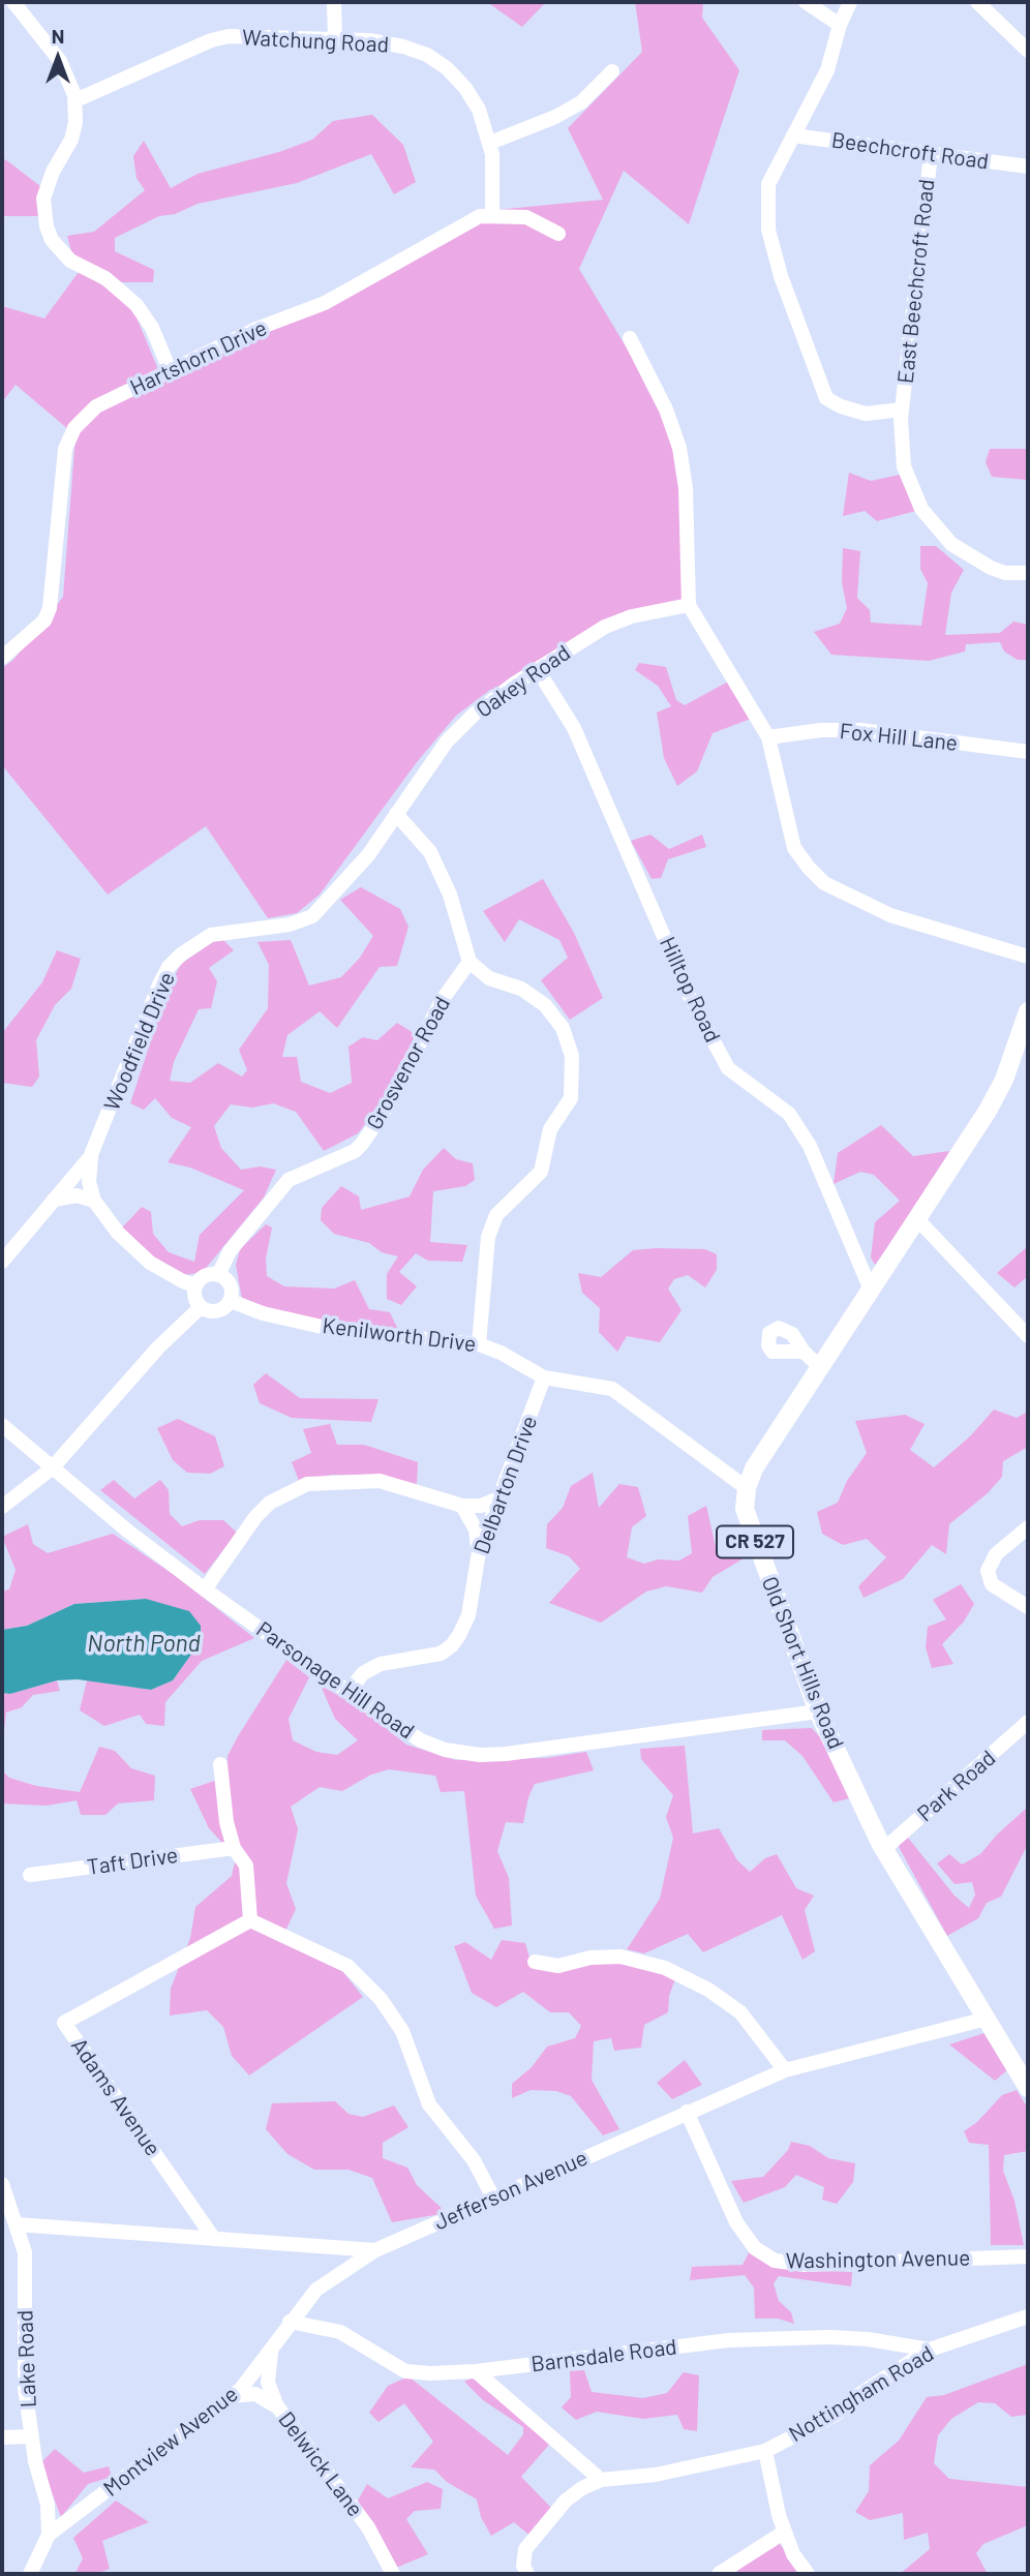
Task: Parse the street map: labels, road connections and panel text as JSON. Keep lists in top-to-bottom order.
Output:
{
  "streets": {
    "main road": ["CR 527", "Old Short Hills Road"],
    "street": [
      "Watchung Road",
      "Beechcroft Road",
      "East Beechcroft Road",
      "Hartshorn Drive",
      "Oakey Road",
      "Fox Hill Lane",
      "Hilltop Road",
      "Woodfield Drive",
      "Grosvenor Road",
      "Kenilworth Drive",
      "Delbarton Drive",
      "Parsonage Hill Road",
      "Park Road",
      "Taft Drive",
      "Adams Avenue",
      "Jefferson Avenue",
      "Washington Avenue",
      "Barnsdale Road",
      "Lake Road",
      "Nottingham Road",
      "Montview Avenue",
      "Delwick Lane"
    ]
  },
  "crossings": [
    ["Watchung Road", "Hartshorn Drive"],
    ["Beechcroft Road", "East Beechcroft Road"],
    ["Oakey Road", "Hilltop Road"],
    ["Oakey Road", "Woodfield Drive"],
    ["Hilltop Road", "Old Short Hills Road"],
    ["Grosvenor Road", "Kenilworth Drive"],
    ["Kenilworth Drive", "Delbarton Drive"],
    ["Kenilworth Drive", "Old Short Hills Road"],
    ["Delbarton Drive", "Parsonage Hill Road"],
    ["Old Short Hills Road", "Parsonage Hill Road"],
    ["Old Short Hills Road", "Park Road"],
    ["Old Short Hills Road", "Jefferson Avenue"],
    ["Adams Avenue", "Jefferson Avenue"],
    ["Jefferson Avenue", "Washington Avenue"],
    ["Jefferson Avenue", "Lake Road"],
    ["Jefferson Avenue", "Montview Avenue"],
    ["Barnsdale Road", "Nottingham Road"],
    ["Barnsdale Road", "Montview Avenue"],
    ["Lake Road", "Montview Avenue"],
    ["Montview Avenue", "Delwick Lane"]
  ],
  "water": ["North Pond"],
  "north": "top"
}
